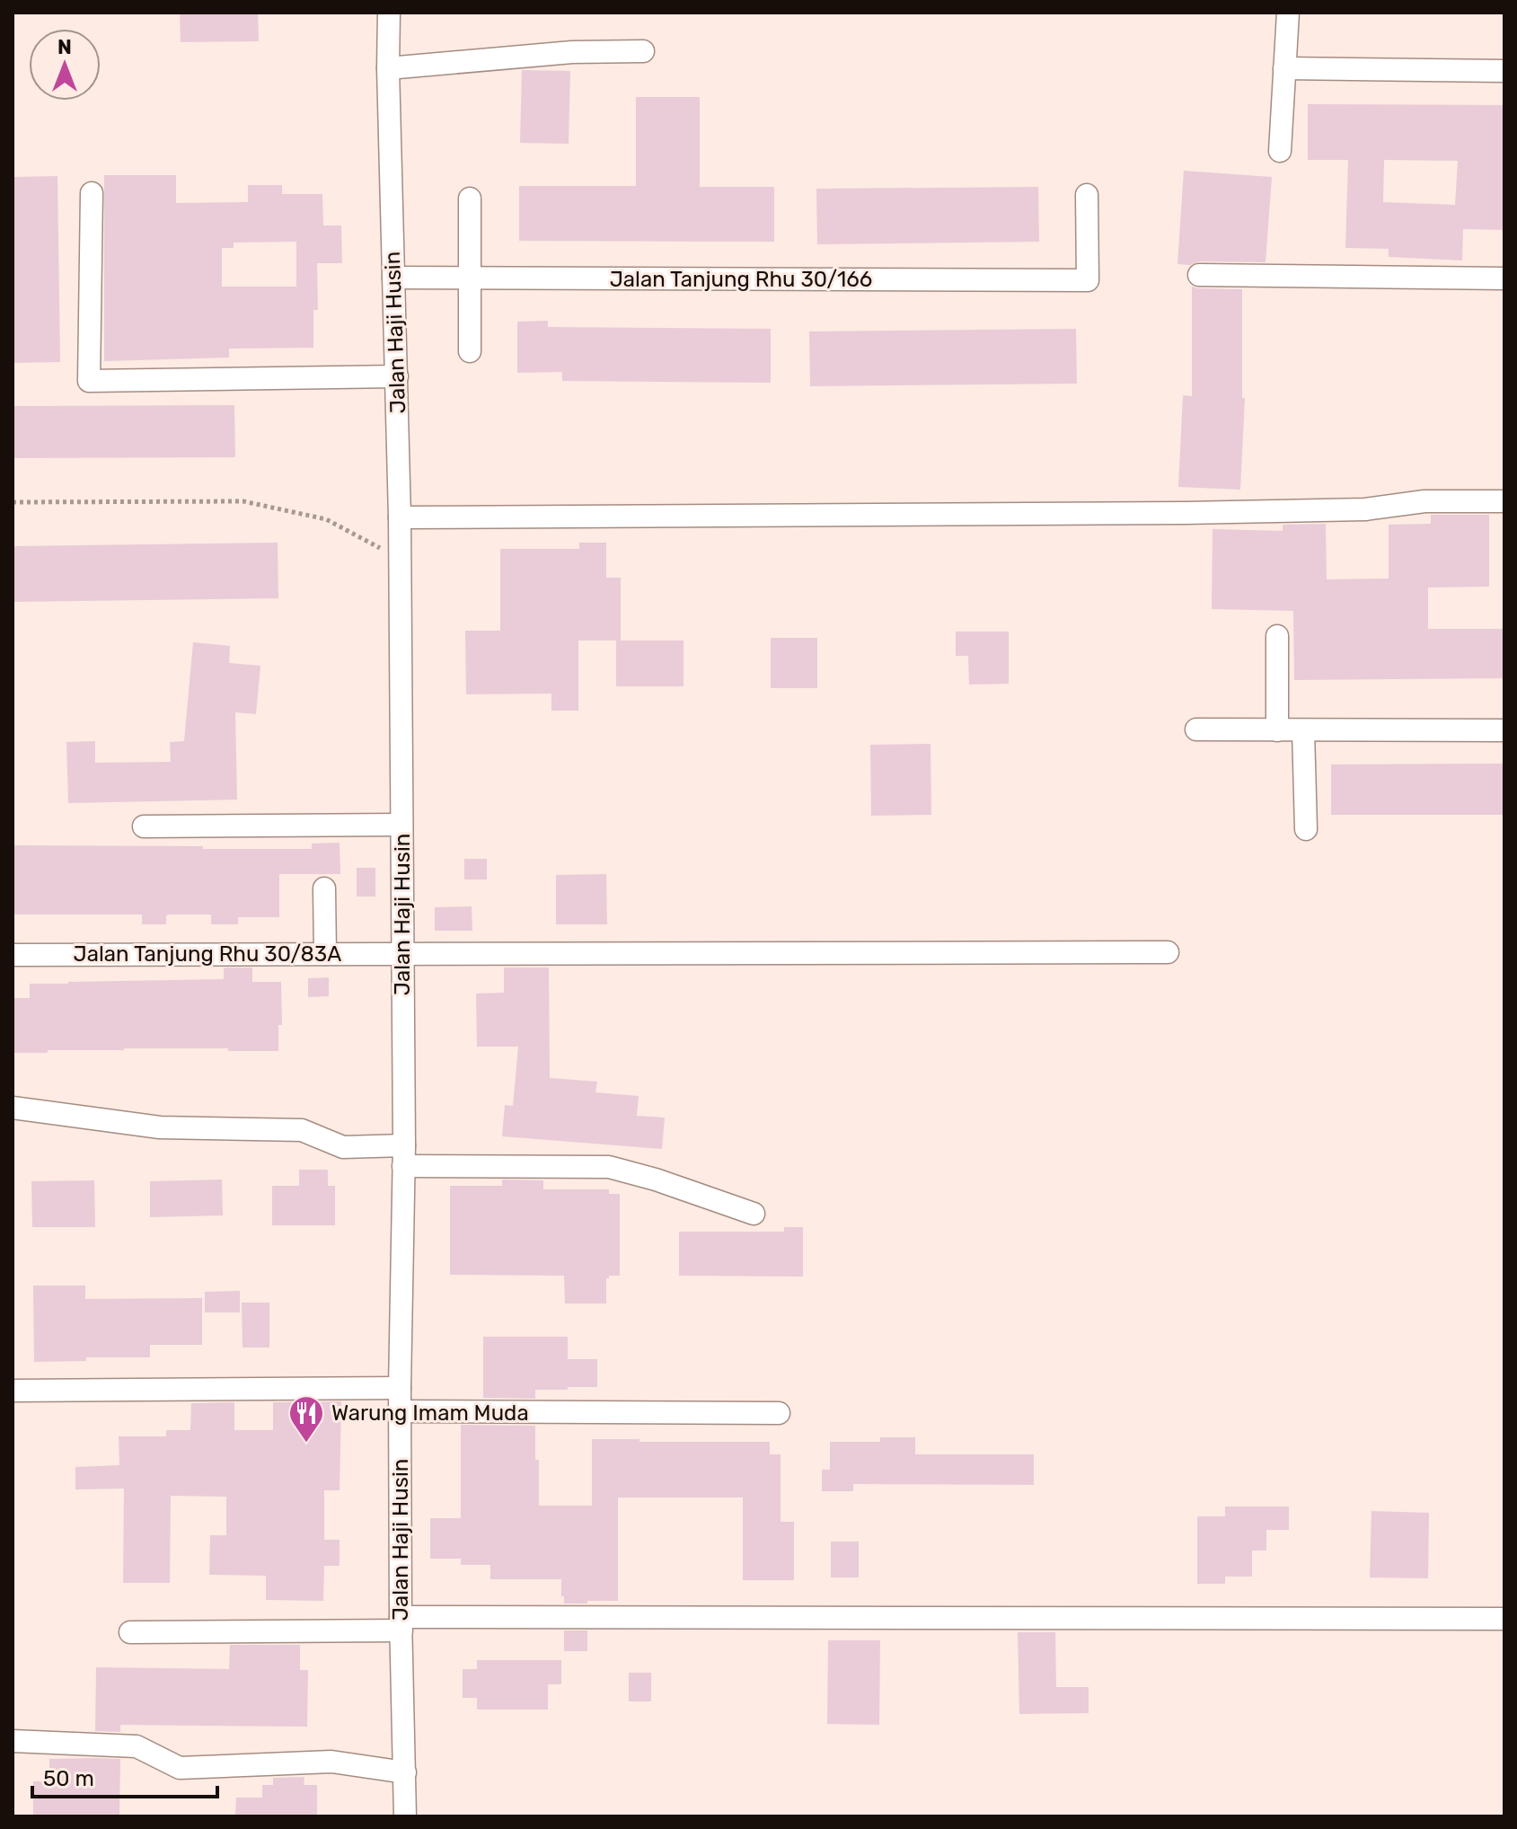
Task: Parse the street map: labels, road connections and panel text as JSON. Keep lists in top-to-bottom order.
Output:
{
  "streets": {
    "street": ["Jalan Tanjung Rhu 30/166", "Jalan Haji Husin", "Jalan Tanjung Rhu 30/83A"]
  },
  "crossings": [
    ["Jalan Tanjung Rhu 30/166", "Jalan Haji Husin"],
    ["Jalan Haji Husin", "Jalan Tanjung Rhu 30/83A"]
  ],
  "places": {
    "restaurant": ["Warung Imam Muda"]
  },
  "scale_bar": "50 m",
  "north": "top"
}
